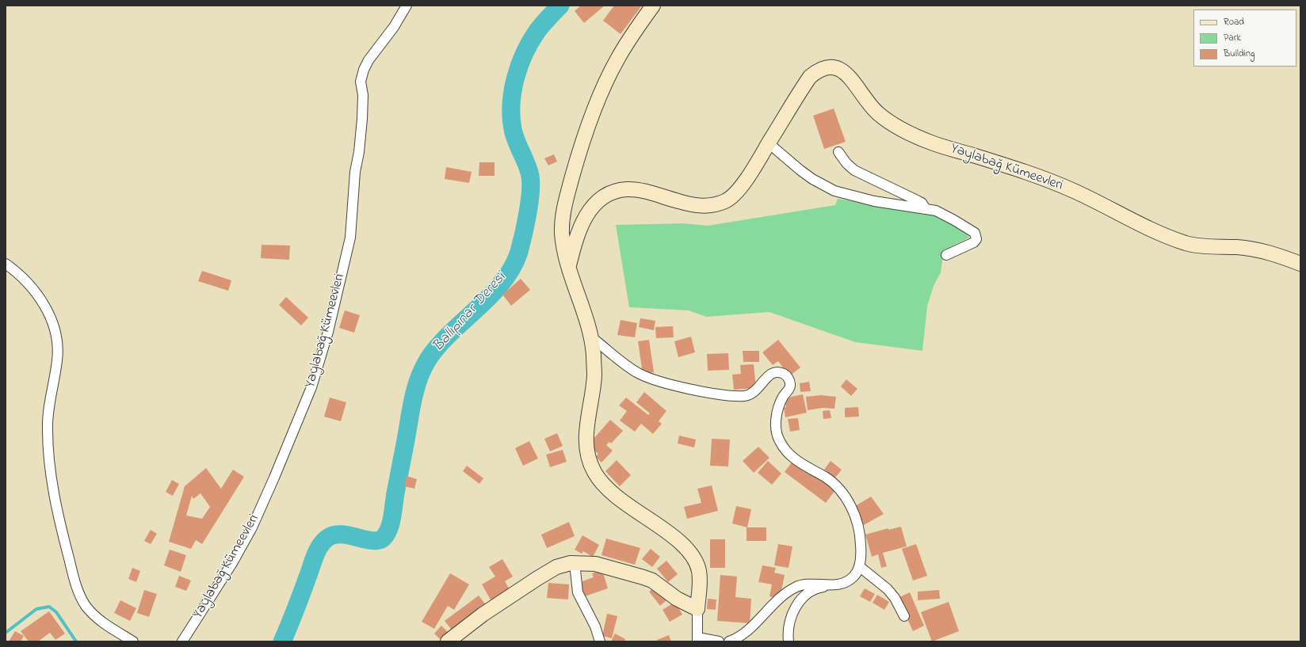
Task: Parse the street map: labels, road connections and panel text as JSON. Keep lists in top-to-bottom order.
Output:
{
  "streets": {
    "street": ["Yaylabağ Kümeevleri"]
  },
  "water": ["Ballıpınar Deresi"],
  "legend": ["Road", "Park", "Building"]
}
